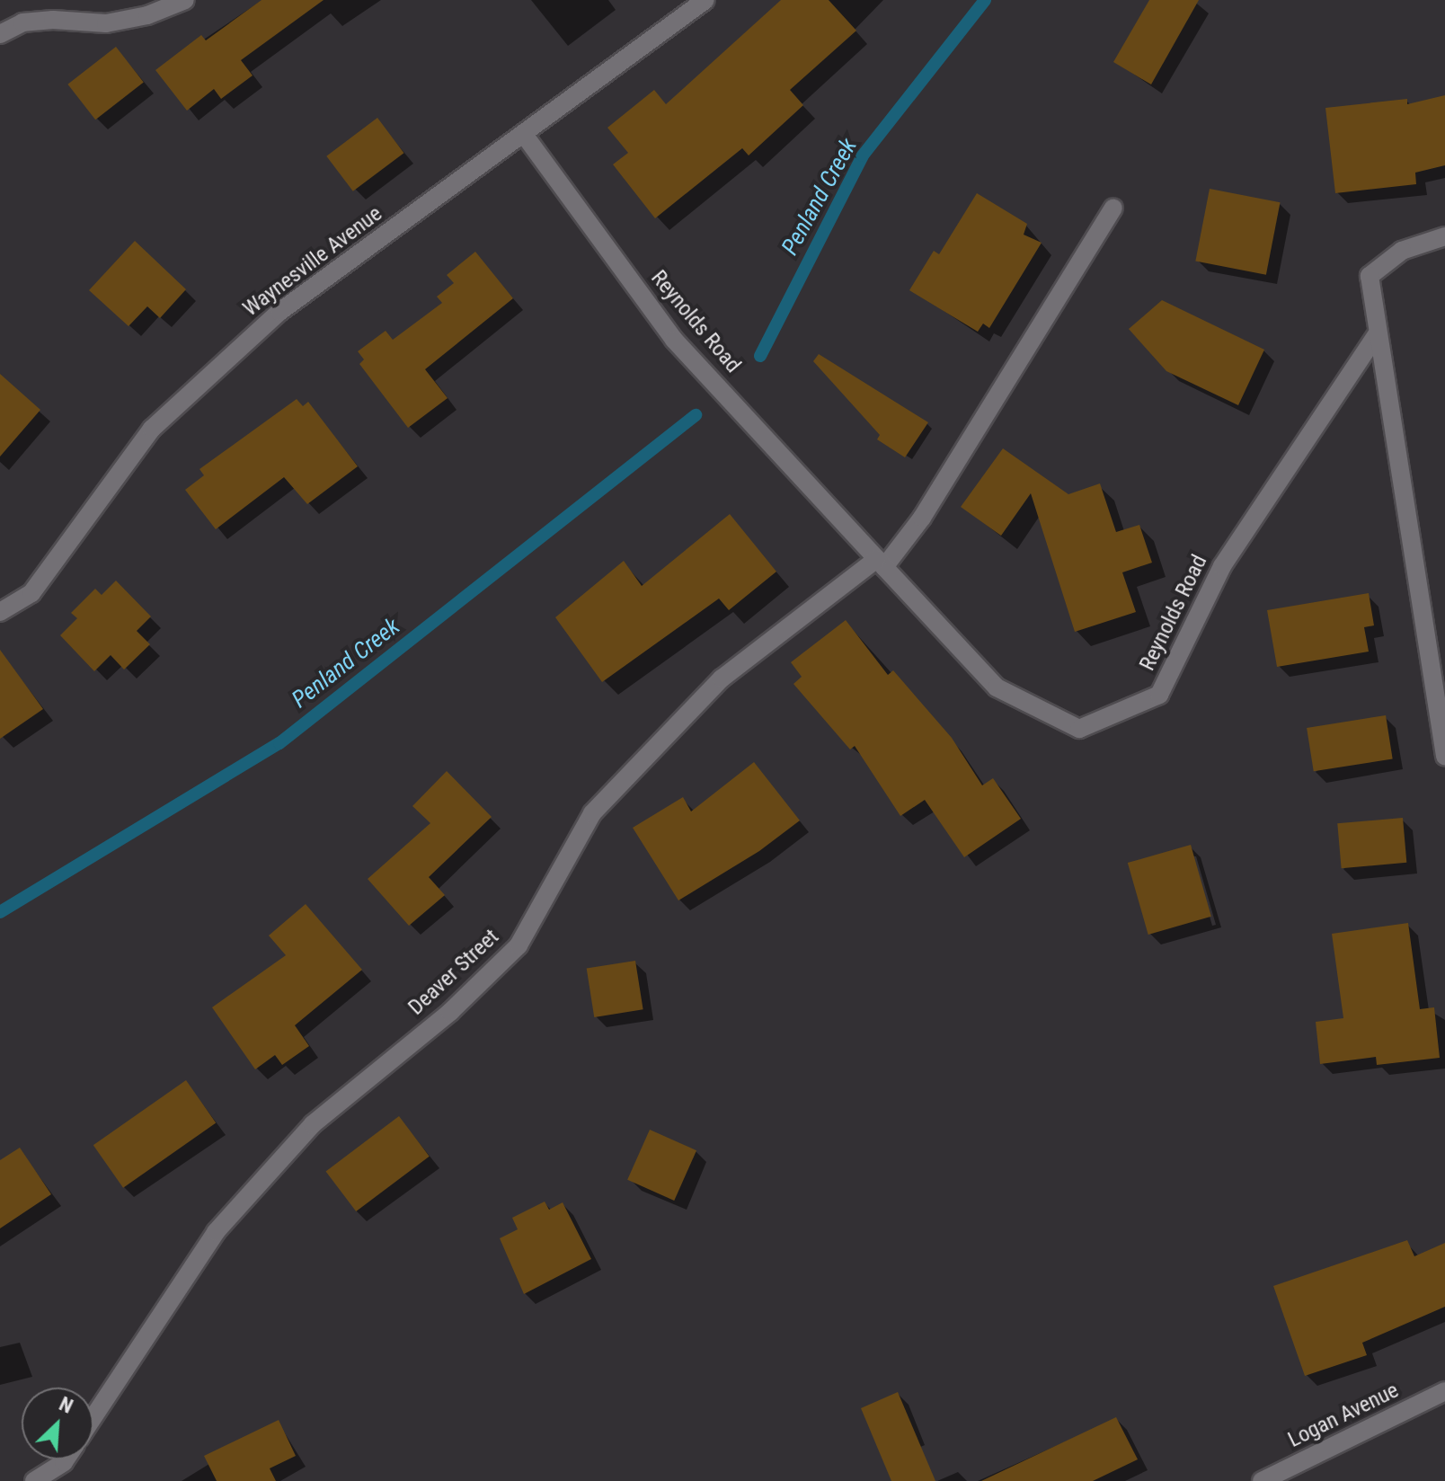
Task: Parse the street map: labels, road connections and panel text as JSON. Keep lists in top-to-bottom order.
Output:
{
  "streets": {
    "street": [
      "Waynesville Avenue",
      "Reynolds Road",
      "Deaver Street",
      "Logan Avenue"
    ]
  },
  "crossings": [
    ["Waynesville Avenue", "Reynolds Road"],
    ["Reynolds Road", "Deaver Street"]
  ],
  "water": ["Penland Creek"],
  "north": "top right"
}
